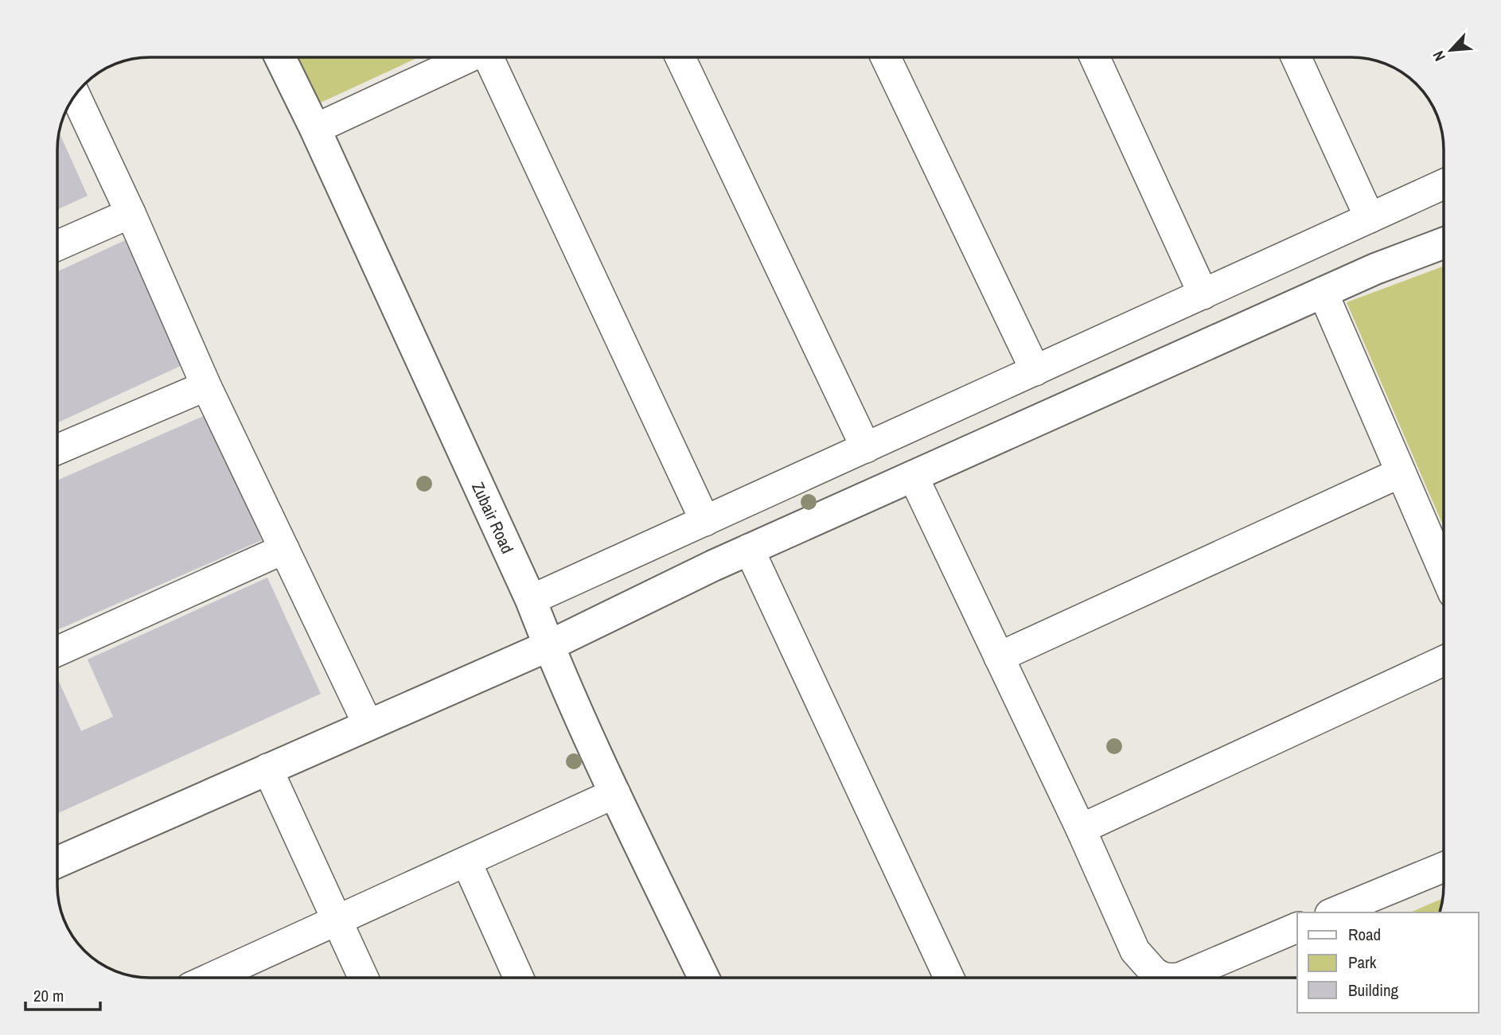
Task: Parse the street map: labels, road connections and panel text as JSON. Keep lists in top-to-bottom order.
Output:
{
  "streets": {
    "street": ["Zubair Road"]
  },
  "legend": ["Road", "Park", "Building"],
  "scale_bar": "20 m",
  "north": "bottom left"
}
